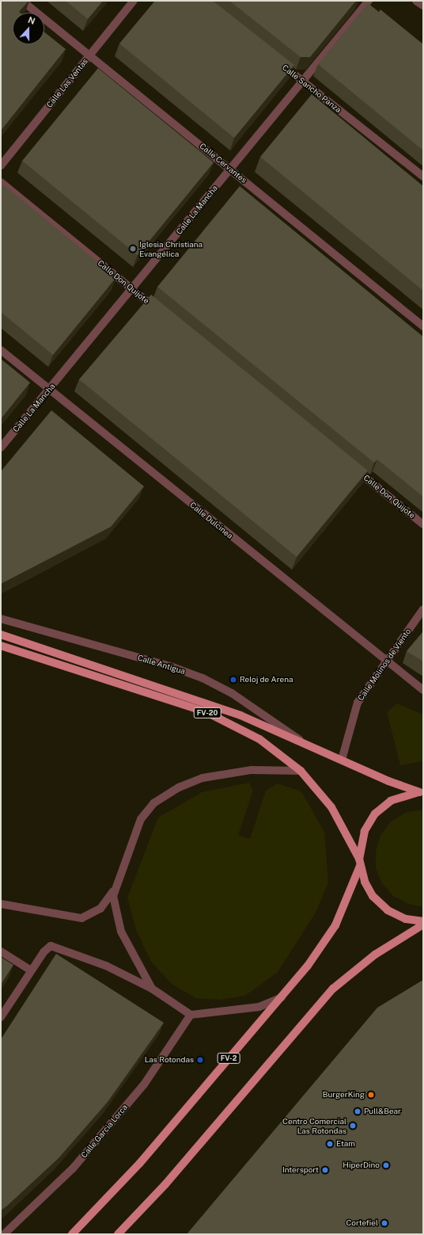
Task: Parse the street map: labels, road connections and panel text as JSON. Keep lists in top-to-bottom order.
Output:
{
  "streets": {
    "main road": ["FV-20", "FV-2"],
    "street": [
      "Calle Las Ventas",
      "Calle Sancho Panza",
      "Calle Cervantes",
      "Calle La Mancha",
      "Calle Don Quijote",
      "Calle Dulcinea",
      "Calle Antigua",
      "Calle Molinos de Viento",
      "Calle Garcia Lorca"
    ]
  },
  "crossings": [
    ["Calle Las Ventas", "Calle Cervantes"],
    ["Calle Sancho Panza", "Calle La Mancha"],
    ["Calle Cervantes", "Calle La Mancha"],
    ["Calle La Mancha", "Calle Don Quijote"],
    ["Calle La Mancha", "Calle Dulcinea"],
    ["Calle Dulcinea", "Calle Molinos de Viento"],
    ["Calle Antigua", "FV-20"],
    ["Calle Molinos de Viento", "FV-20"],
    ["FV-20", "FV-2"]
  ],
  "places": [
    "Iglesia Christiana Evangélica",
    "Reloj de Arena",
    "Las Rotondas",
    "BurgerKing",
    "Pull&Bear",
    "Centro Comercial Las Rotondas",
    "Etam",
    "HiperDino",
    "Intersport",
    "Cortefiel"
  ],
  "north": "top"
}
